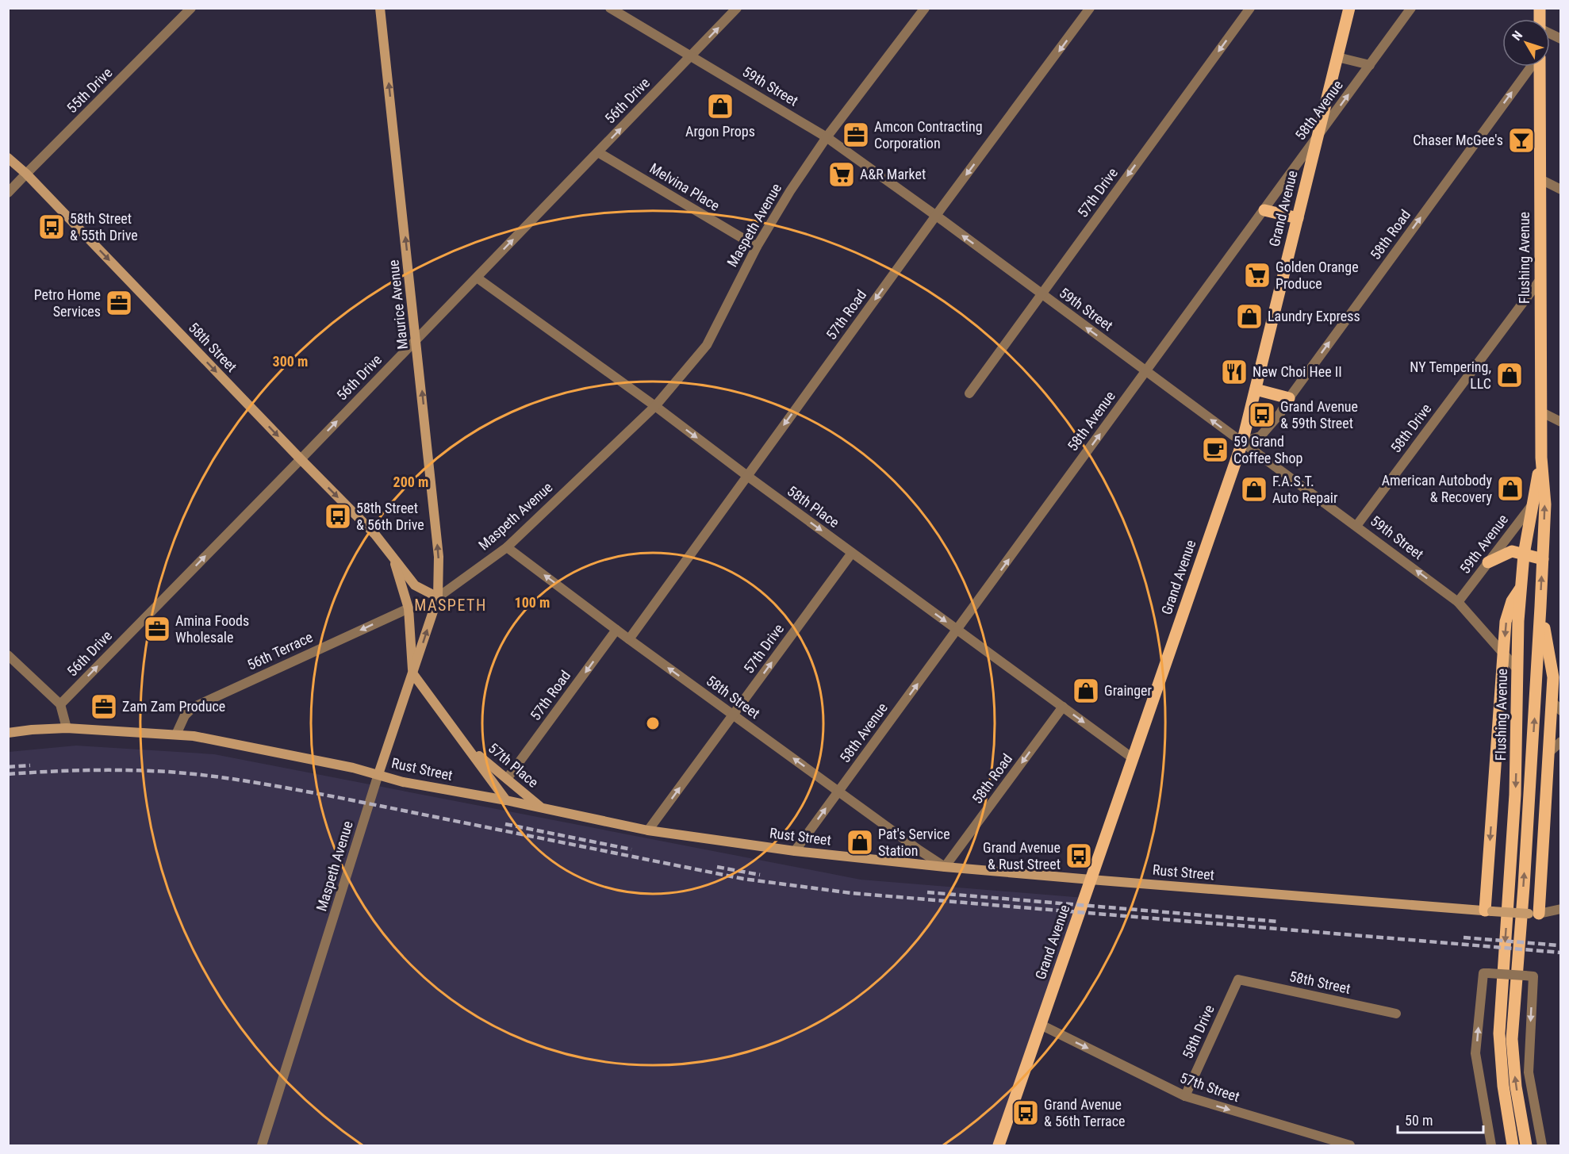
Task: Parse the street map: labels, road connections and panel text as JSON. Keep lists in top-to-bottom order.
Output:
{
  "streets": {
    "main road": [
      "Grand Avenue",
      "Maspeth Avenue",
      "Flushing Avenue",
      "Maurice Avenue",
      "58th Street",
      "57th Place",
      "Rust Street"
    ],
    "street": [
      "59th Street",
      "55th Drive",
      "56th Drive",
      "58th Avenue",
      "Melvina Place",
      "57th Drive",
      "58th Road",
      "57th Road",
      "58th Drive",
      "58th Place",
      "59th Avenue",
      "56th Terrace",
      "57th Street"
    ]
  },
  "crossings": [
    ["59th Street", "56th Drive"],
    ["59th Street", "58th Avenue"],
    ["59th Street", "57th Drive"],
    ["59th Street", "Grand Avenue"],
    ["59th Street", "Maspeth Avenue"],
    ["59th Street", "58th Road"],
    ["59th Street", "Flushing Avenue"],
    ["59th Street", "57th Road"],
    ["59th Street", "58th Drive"],
    ["59th Street", "59th Avenue"],
    ["55th Drive", "58th Street"],
    ["56th Drive", "Melvina Place"],
    ["56th Drive", "Maurice Avenue"],
    ["56th Drive", "58th Street"],
    ["56th Drive", "58th Place"],
    ["58th Avenue", "Grand Avenue"],
    ["58th Avenue", "58th Street"],
    ["58th Avenue", "58th Place"],
    ["58th Avenue", "Rust Street"],
    ["Melvina Place", "Maspeth Avenue"],
    ["57th Drive", "58th Street"],
    ["57th Drive", "58th Place"],
    ["57th Drive", "Rust Street"],
    ["Grand Avenue", "58th Road"],
    ["Grand Avenue", "58th Place"],
    ["Grand Avenue", "Rust Street"],
    ["Grand Avenue", "57th Street"],
    ["Maspeth Avenue", "Maurice Avenue"],
    ["Maspeth Avenue", "58th Street"],
    ["Maspeth Avenue", "58th Place"],
    ["Maspeth Avenue", "57th Place"],
    ["Maspeth Avenue", "Rust Street"],
    ["58th Road", "58th Street"],
    ["58th Road", "58th Place"],
    ["58th Road", "Rust Street"],
    ["Flushing Avenue", "58th Drive"],
    ["Flushing Avenue", "59th Avenue"],
    ["Maurice Avenue", "58th Street"],
    ["57th Road", "58th Street"],
    ["57th Road", "58th Place"],
    ["57th Road", "57th Place"],
    ["58th Street", "58th Drive"],
    ["58th Street", "56th Terrace"],
    ["58th Street", "57th Place"],
    ["58th Street", "Rust Street"],
    ["58th Drive", "57th Street"],
    ["56th Terrace", "Rust Street"],
    ["57th Place", "Rust Street"]
  ],
  "one_way": [
    "59th Street",
    "56th Drive",
    "58th Avenue",
    "Maurice Avenue",
    "57th Road",
    "58th Place",
    "56th Terrace",
    "57th Street"
  ],
  "districts": ["MASPETH"],
  "places": {
    "shop": [
      "Argon Props",
      "Laundry Express",
      "NY Tempering, LLC",
      "American Autobody & Recovery",
      "F.A.S.T. Auto Repair",
      "Grainger",
      "Pat's Service Station"
    ],
    "office": [
      "Amcon Contracting Corporation",
      "Petro Home Services",
      "Amina Foods Wholesale",
      "Zam Zam Produce"
    ],
    "bar": ["Chaser McGee's"],
    "supermarket": ["A&R Market", "Golden Orange Produce"],
    "bus stop": [
      "58th Street & 55th Drive",
      "Grand Avenue & 59th Street",
      "58th Street & 56th Drive",
      "Grand Avenue & Rust Street",
      "Grand Avenue & 56th Terrace"
    ],
    "restaurant": ["New Choi Hee II"],
    "cafe": ["59 Grand Coffee Shop"]
  },
  "scale_bar": "50 m",
  "north": "top left",
  "rings": ["300 m", "200 m", "100 m"]
}
